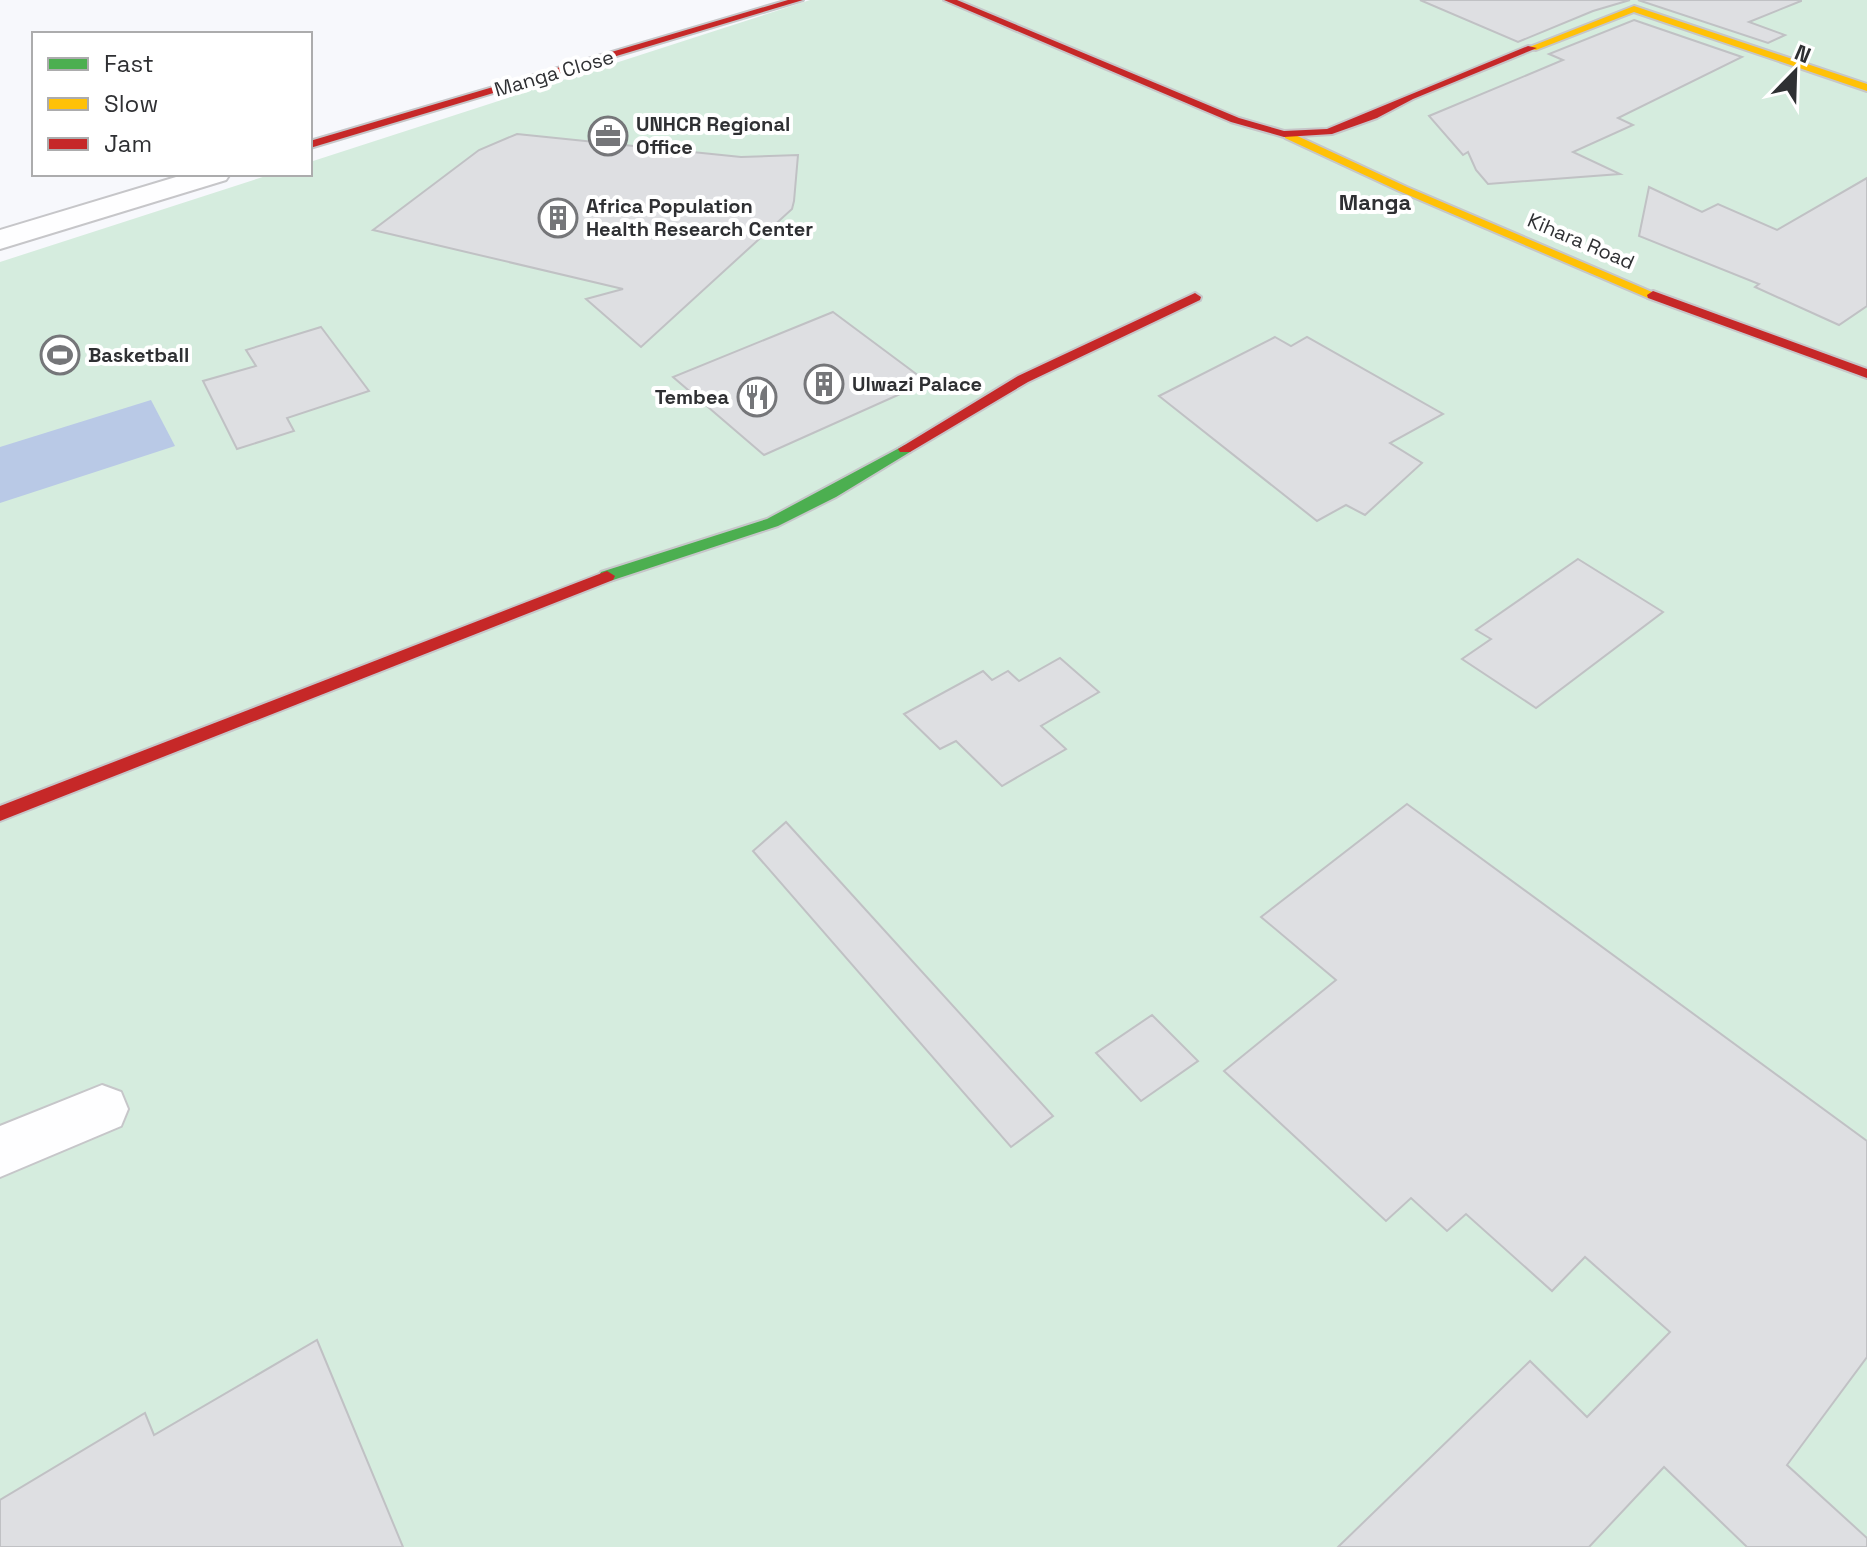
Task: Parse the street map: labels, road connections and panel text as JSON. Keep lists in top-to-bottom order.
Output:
{
  "streets": {
    "street": ["Manga Close", "Kihara Road"]
  },
  "districts": ["Manga"],
  "places": {
    "office": ["UNHCR Regional Office"],
    "building": ["Africa Population Health Research Center", "Ulwazi Palace"],
    "sports": ["Basketball"],
    "restaurant": ["Tembea"]
  },
  "legend": ["Fast", "Slow", "Jam"],
  "north": "top right"
}
